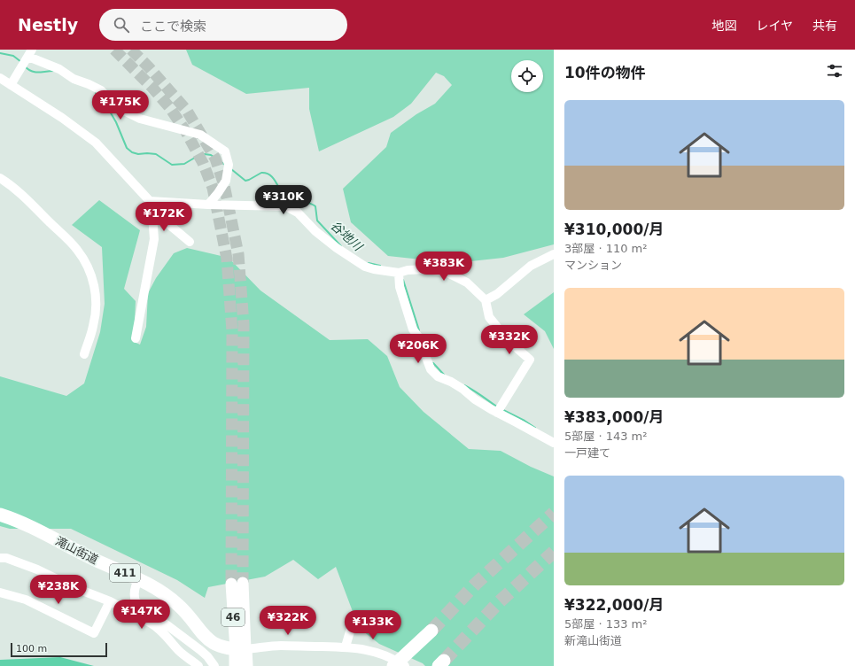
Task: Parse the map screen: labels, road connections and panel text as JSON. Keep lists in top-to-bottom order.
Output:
{
  "streets": {
    "highway": ["滝山街道", "411"],
    "main road": ["46"]
  },
  "crossings": [
    ["滝山街道", "46"]
  ],
  "water": ["谷地川"],
  "scale_bar": "100 m",
  "page": {
    "header": "Nestly",
    "search": "ここで検索",
    "nav": ["地図", "レイヤ", "共有"],
    "heading": "10件の物件",
    "price": [
      "¥175K",
      "¥310K",
      "¥172K",
      "¥383K",
      "¥332K",
      "¥206K",
      "¥238K",
      "¥147K",
      "¥322K",
      "¥133K"
    ],
    "list": [
      {
        "name": "¥310,000/月",
        "note": "3部屋 · 110 m² · マンション"
      },
      {
        "name": "¥383,000/月",
        "note": "5部屋 · 143 m² · 一戸建て"
      },
      {
        "name": "¥322,000/月",
        "note": "5部屋 · 133 m² · 新滝山街道"
      }
    ],
    "scale": "100 m"
  }
}
